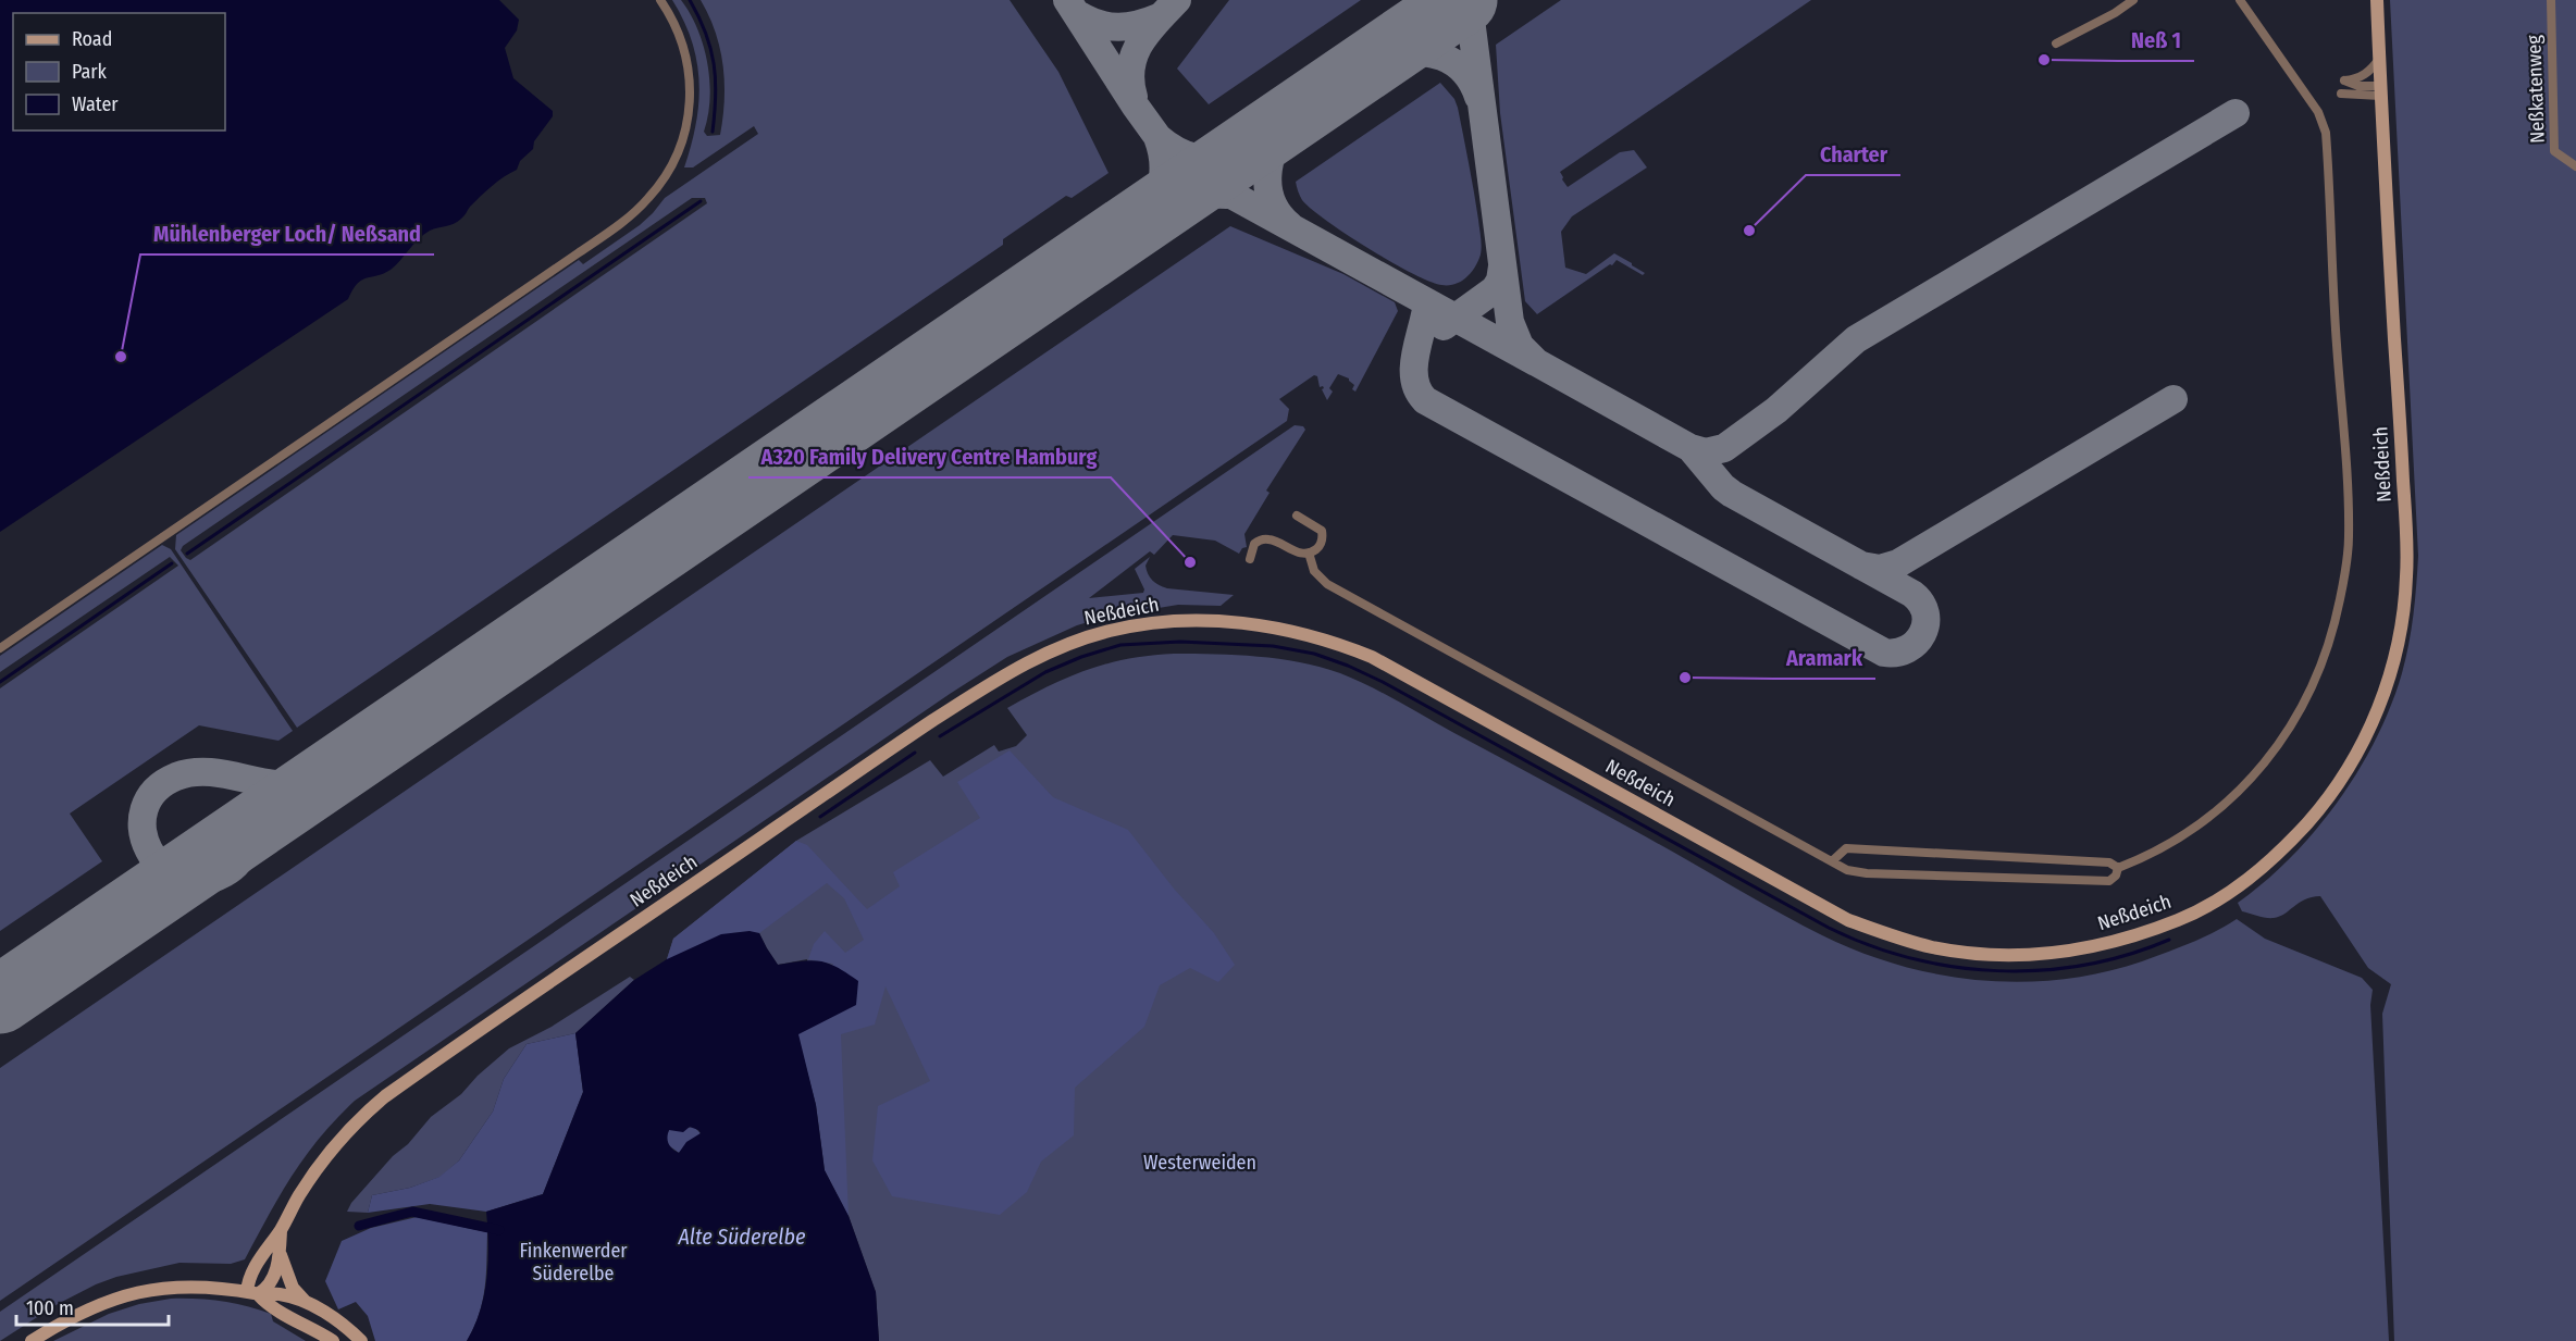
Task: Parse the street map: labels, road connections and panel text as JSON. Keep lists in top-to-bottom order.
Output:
{
  "streets": {
    "street": ["Neßkatenweg", "Neßdeich"]
  },
  "water": ["Alte Süderelbe"],
  "parks": ["Westerweiden", "Finkenwerder Süderelbe"],
  "places": [
    "Neß 1",
    "Charter",
    "Mühlenberger Loch/ Neßsand",
    "A320 Family Delivery Centre Hamburg",
    "Aramark"
  ],
  "legend": ["Road", "Park", "Water"],
  "scale_bar": "100 m"
}
